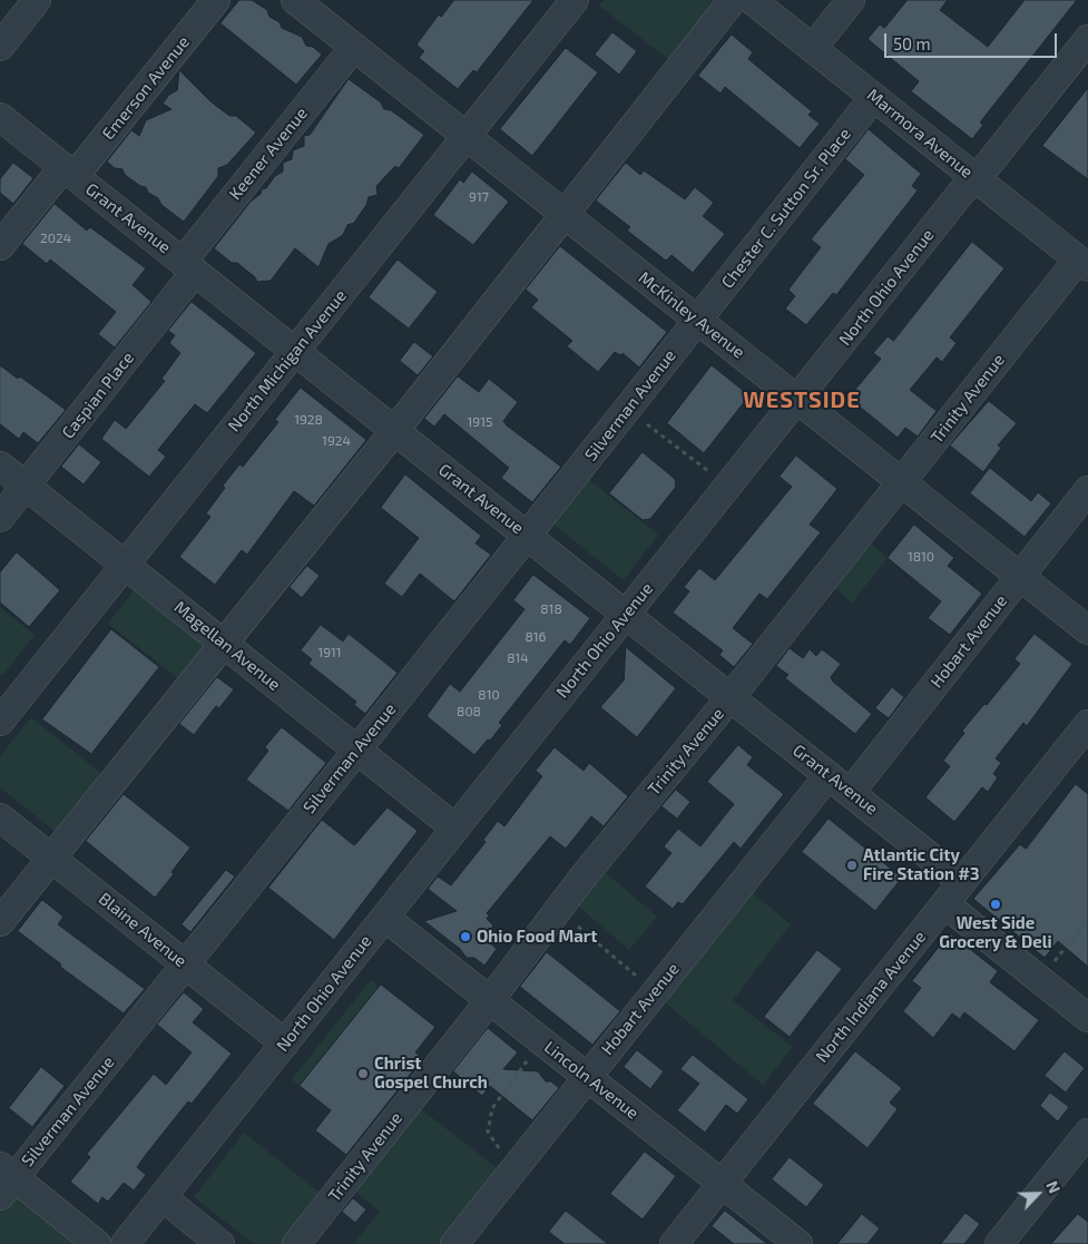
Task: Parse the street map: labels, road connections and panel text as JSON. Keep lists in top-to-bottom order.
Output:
{
  "streets": {
    "street": [
      "Emerson Avenue",
      "Marmora Avenue",
      "Keener Avenue",
      "Chester C. Sutton Sr. Place",
      "Grant Avenue",
      "North Ohio Avenue",
      "McKinley Avenue",
      "North Michigan Avenue",
      "Caspian Place",
      "Trinity Avenue",
      "Silverman Avenue",
      "Hobart Avenue",
      "Magellan Avenue",
      "Blaine Avenue",
      "North Indiana Avenue",
      "Lincoln Avenue"
    ]
  },
  "crossings": [
    ["Emerson Avenue", "Grant Avenue"],
    ["Marmora Avenue", "Chester C. Sutton Sr. Place"],
    ["Marmora Avenue", "North Ohio Avenue"],
    ["Marmora Avenue", "Trinity Avenue"],
    ["Keener Avenue", "Grant Avenue"],
    ["Keener Avenue", "McKinley Avenue"],
    ["Keener Avenue", "Caspian Place"],
    ["Chester C. Sutton Sr. Place", "McKinley Avenue"],
    ["Chester C. Sutton Sr. Place", "Silverman Avenue"],
    ["Grant Avenue", "North Ohio Avenue"],
    ["Grant Avenue", "North Michigan Avenue"],
    ["Grant Avenue", "Caspian Place"],
    ["Grant Avenue", "Trinity Avenue"],
    ["Grant Avenue", "Silverman Avenue"],
    ["Grant Avenue", "Hobart Avenue"],
    ["Grant Avenue", "North Indiana Avenue"],
    ["North Ohio Avenue", "McKinley Avenue"],
    ["North Ohio Avenue", "Magellan Avenue"],
    ["North Ohio Avenue", "Blaine Avenue"],
    ["North Ohio Avenue", "Lincoln Avenue"],
    ["McKinley Avenue", "North Michigan Avenue"],
    ["McKinley Avenue", "Trinity Avenue"],
    ["McKinley Avenue", "Silverman Avenue"],
    ["McKinley Avenue", "Hobart Avenue"],
    ["North Michigan Avenue", "Magellan Avenue"],
    ["Caspian Place", "Magellan Avenue"],
    ["Trinity Avenue", "Lincoln Avenue"],
    ["Silverman Avenue", "Magellan Avenue"],
    ["Silverman Avenue", "Blaine Avenue"],
    ["Hobart Avenue", "Lincoln Avenue"],
    ["North Indiana Avenue", "Lincoln Avenue"]
  ],
  "districts": ["WESTSIDE"],
  "places": [
    "Atlantic City Fire Station #3",
    "West Side Grocery & Deli",
    "Ohio Food Mart",
    "Christ Gospel Church"
  ],
  "house_numbers": [
    "917",
    "2024",
    "1928",
    "1915",
    "1924",
    "1810",
    "818",
    "816",
    "1911",
    "814",
    "810",
    "808"
  ],
  "scale_bar": "50 m",
  "north": "top right"
}
